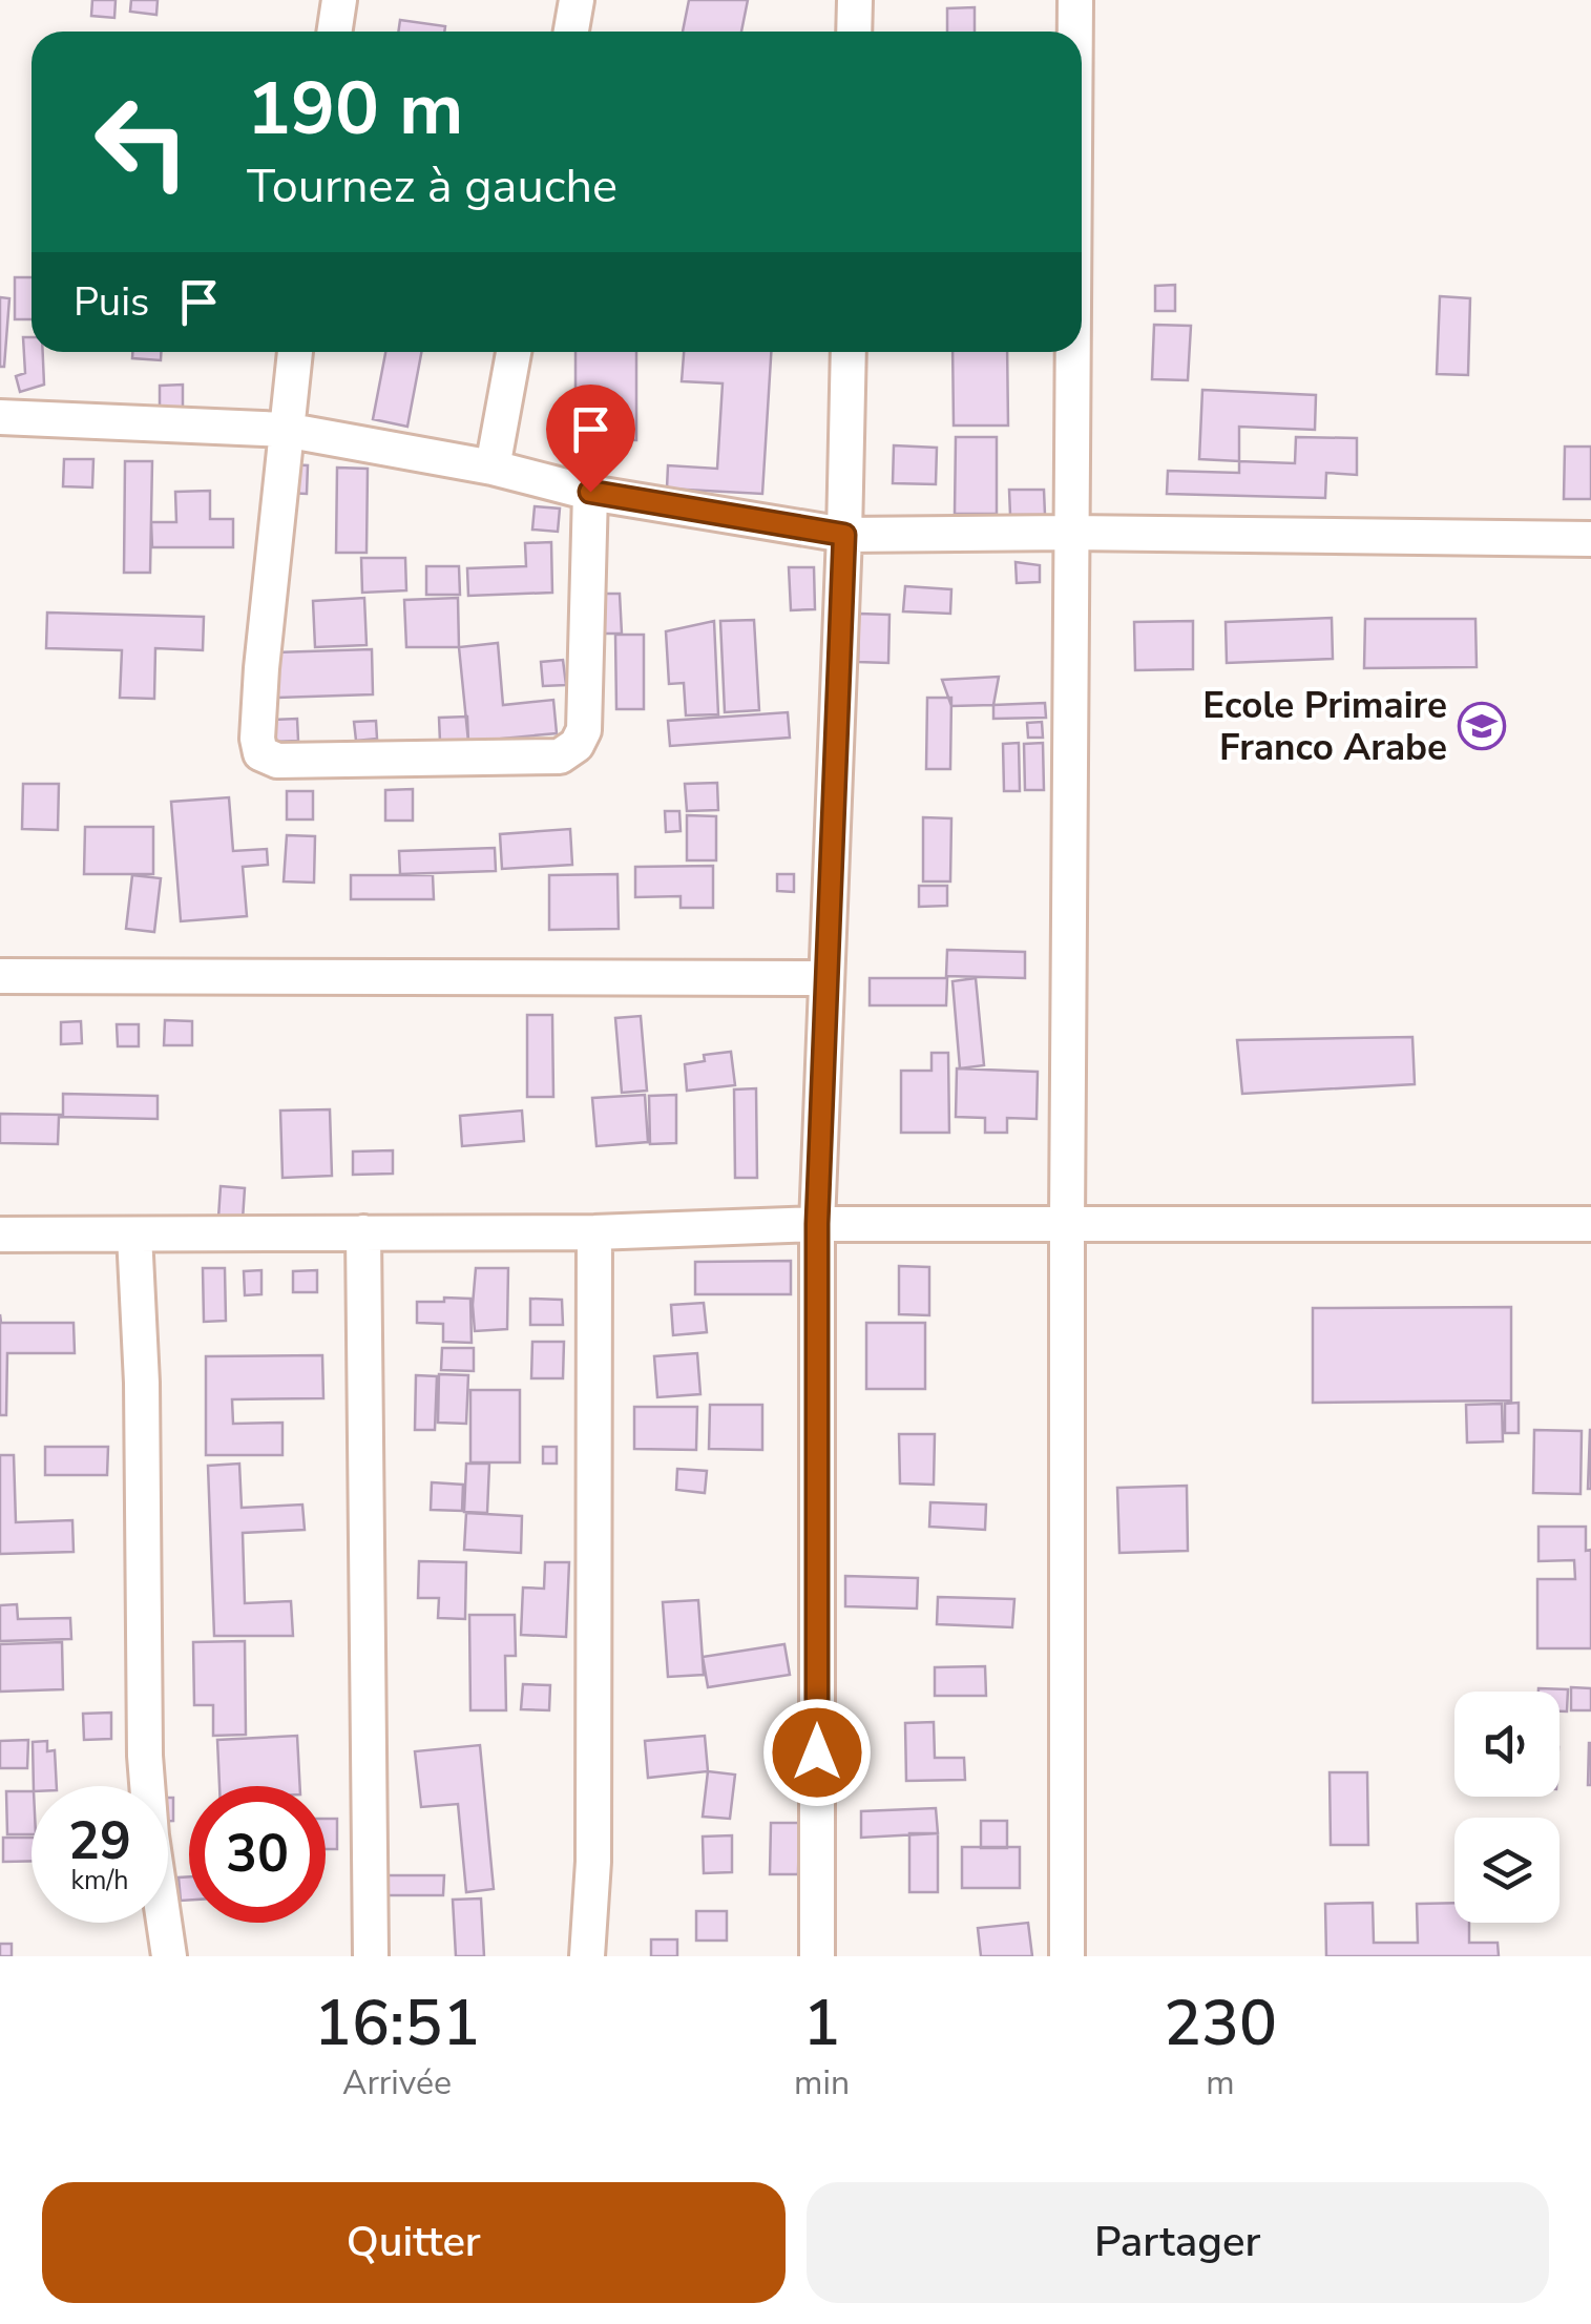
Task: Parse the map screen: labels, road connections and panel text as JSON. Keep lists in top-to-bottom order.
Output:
{
  "places": {
    "school or university": ["Ecole Primaire Franco Arabe"]
  },
  "page": {
    "turn": ["190 m", "Tournez à gauche"],
    "then": "Puis",
    "speed": "29 km/h",
    "limit": "30",
    "eta": [
      "16:51",
      "Arrivée",
      "1",
      "min",
      "230",
      "m"
    ],
    "buttons": ["Quitter", "Partager"]
  }
}
